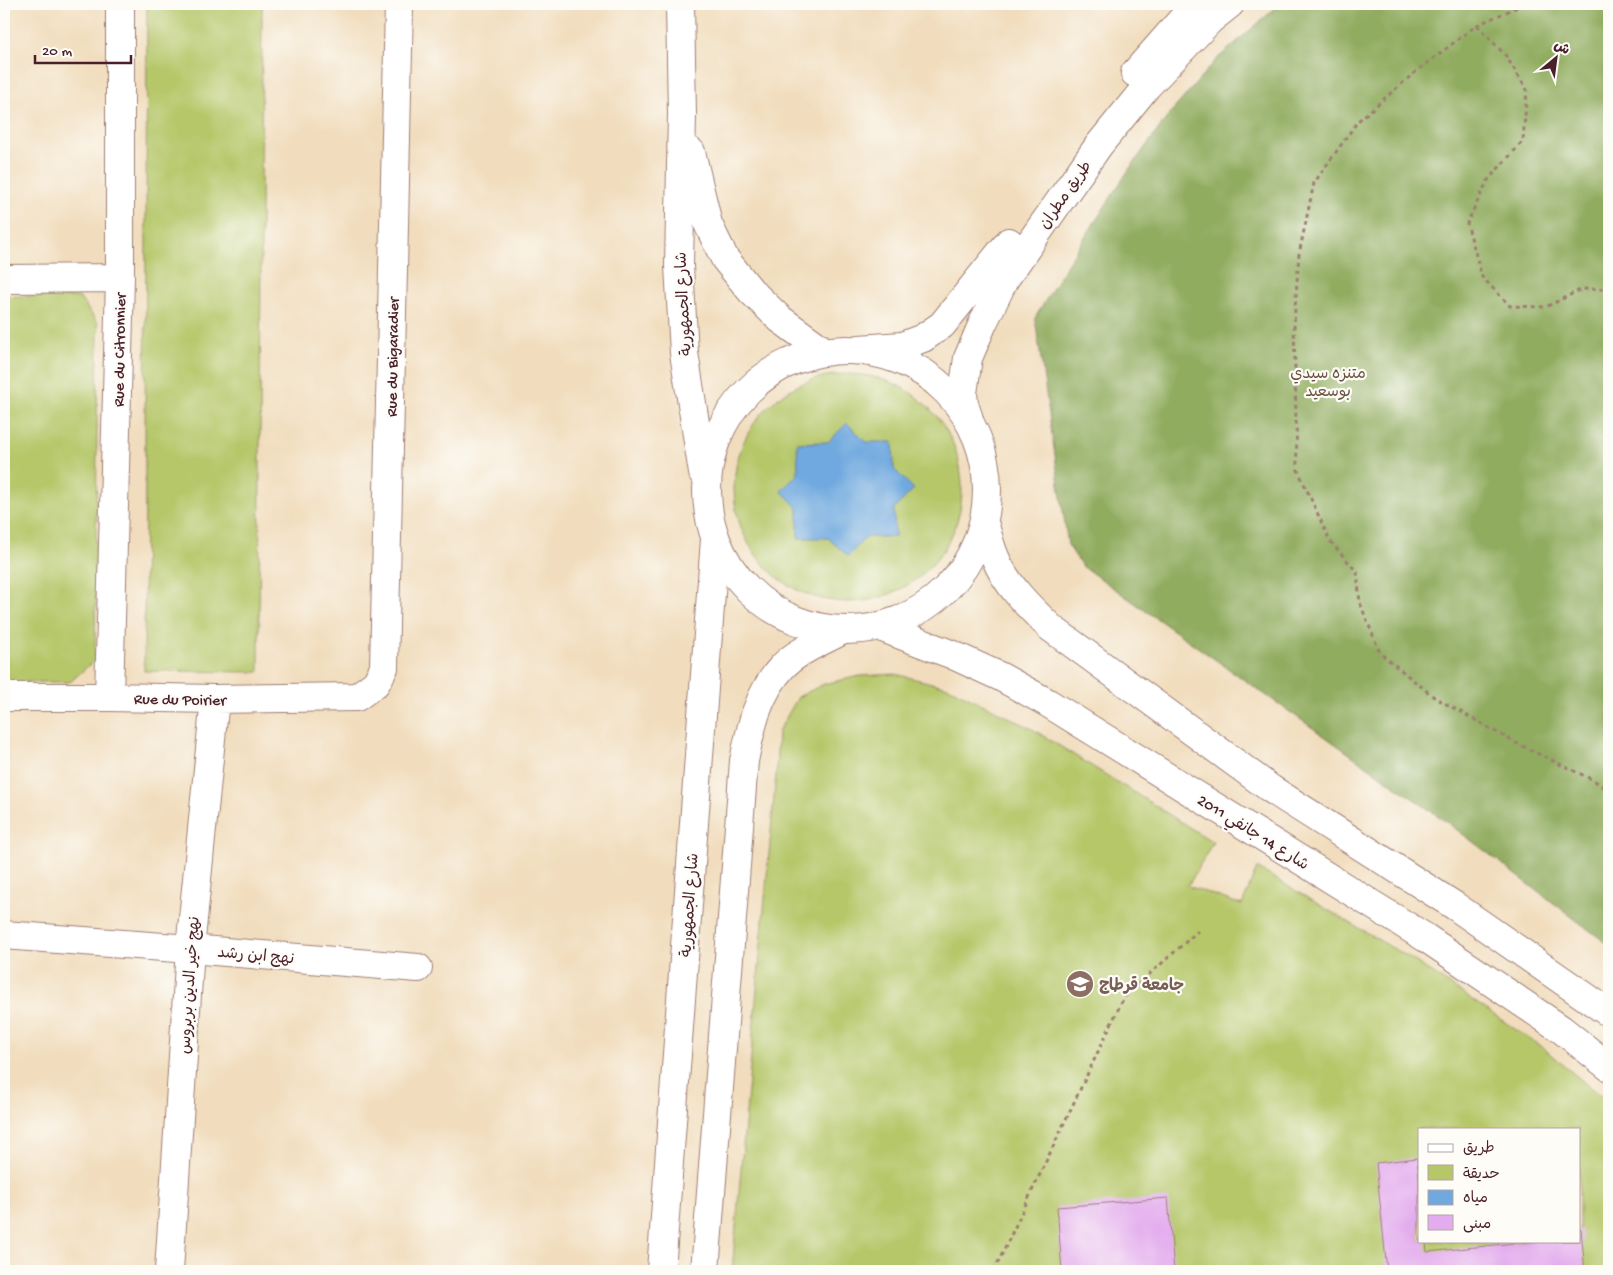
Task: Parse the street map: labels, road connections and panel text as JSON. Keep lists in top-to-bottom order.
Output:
{
  "streets": {
    "main road": [
      "طريق مطران",
      "شارع الجمهورية",
      "Rue du Citronnier",
      "Rue du Bigaradier",
      "Rue du Poirier",
      "شارع 14 جانفي 2011",
      "نهج ابن رشد",
      "نهج خير الدين بربروس"
    ]
  },
  "crossings": [
    ["Rue du Citronnier", "Rue du Poirier"],
    ["Rue du Bigaradier", "Rue du Poirier"],
    ["Rue du Poirier", "نهج خير الدين بربروس"],
    ["نهج ابن رشد", "نهج خير الدين بربروس"]
  ],
  "parks": ["متنزه سيدي بوسعيد"],
  "places": {
    "school or university": ["جامعة قرطاج"]
  },
  "legend": [
    "طريق",
    "حديقة",
    "مياه",
    "مبنى"
  ],
  "scale_bar": "20 m",
  "north": "top right"
}
